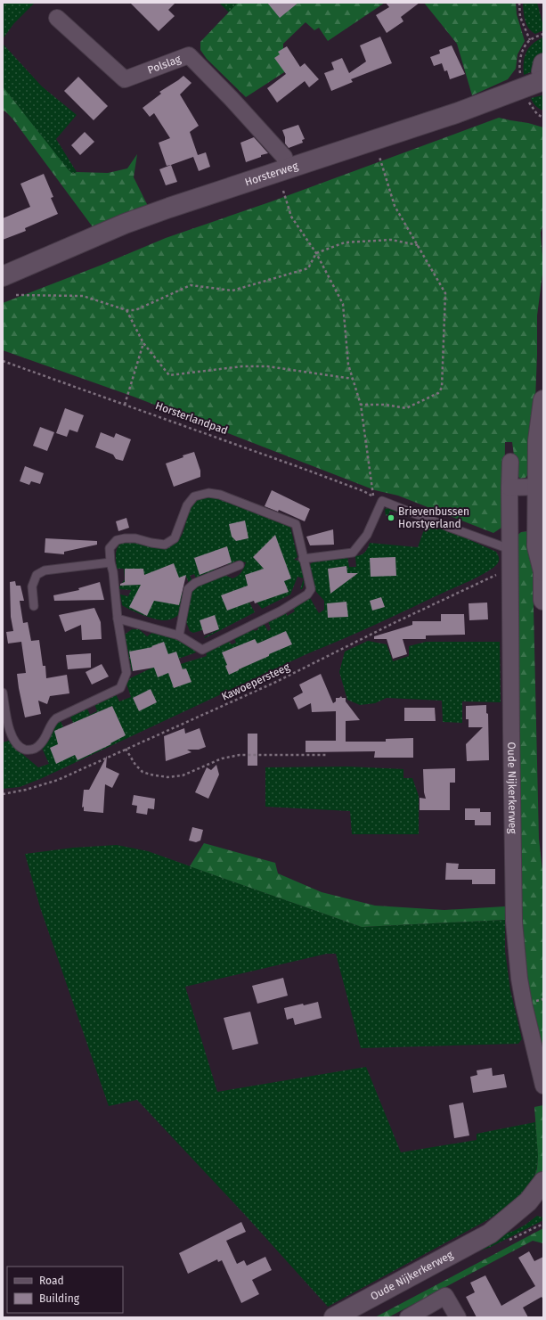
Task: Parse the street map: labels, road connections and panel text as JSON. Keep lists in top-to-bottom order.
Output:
{
  "streets": {
    "main road": ["Horsterweg", "Oude Nijkerkerweg"],
    "street": ["Polslag"],
    "path": ["Horsterlandpad", "Kawoepersteeg"]
  },
  "crossings": [
    ["Polslag", "Horsterweg"],
    ["Kawoepersteeg", "Oude Nijkerkerweg"]
  ],
  "places": ["Brievenbussen Horstyerland"],
  "legend": ["Road", "Building"]
}
